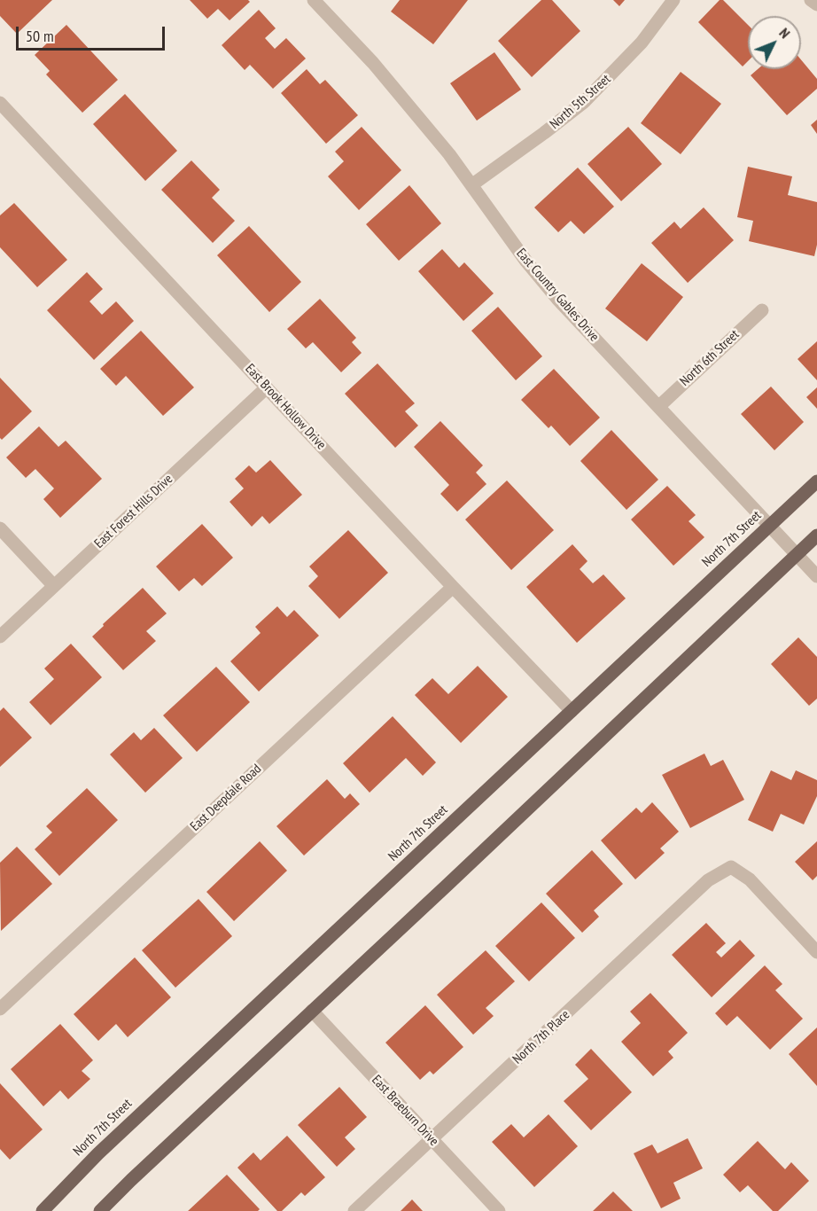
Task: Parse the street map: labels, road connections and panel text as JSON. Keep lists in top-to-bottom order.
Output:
{
  "streets": {
    "main road": ["North 7th Street"],
    "street": [
      "North 5th Street",
      "East Country Gables Drive",
      "North 6th Street",
      "East Brook Hollow Drive",
      "East Forest Hills Drive",
      "East Deepdale Road",
      "North 7th Place",
      "East Braeburn Drive"
    ]
  },
  "crossings": [
    ["North 5th Street", "East Country Gables Drive"],
    ["East Country Gables Drive", "North 6th Street"],
    ["East Country Gables Drive", "North 7th Street"],
    ["East Brook Hollow Drive", "East Forest Hills Drive"],
    ["East Brook Hollow Drive", "North 7th Street"],
    ["East Brook Hollow Drive", "East Deepdale Road"],
    ["North 7th Place", "East Braeburn Drive"]
  ],
  "scale_bar": "50 m",
  "north": "top right"
}
